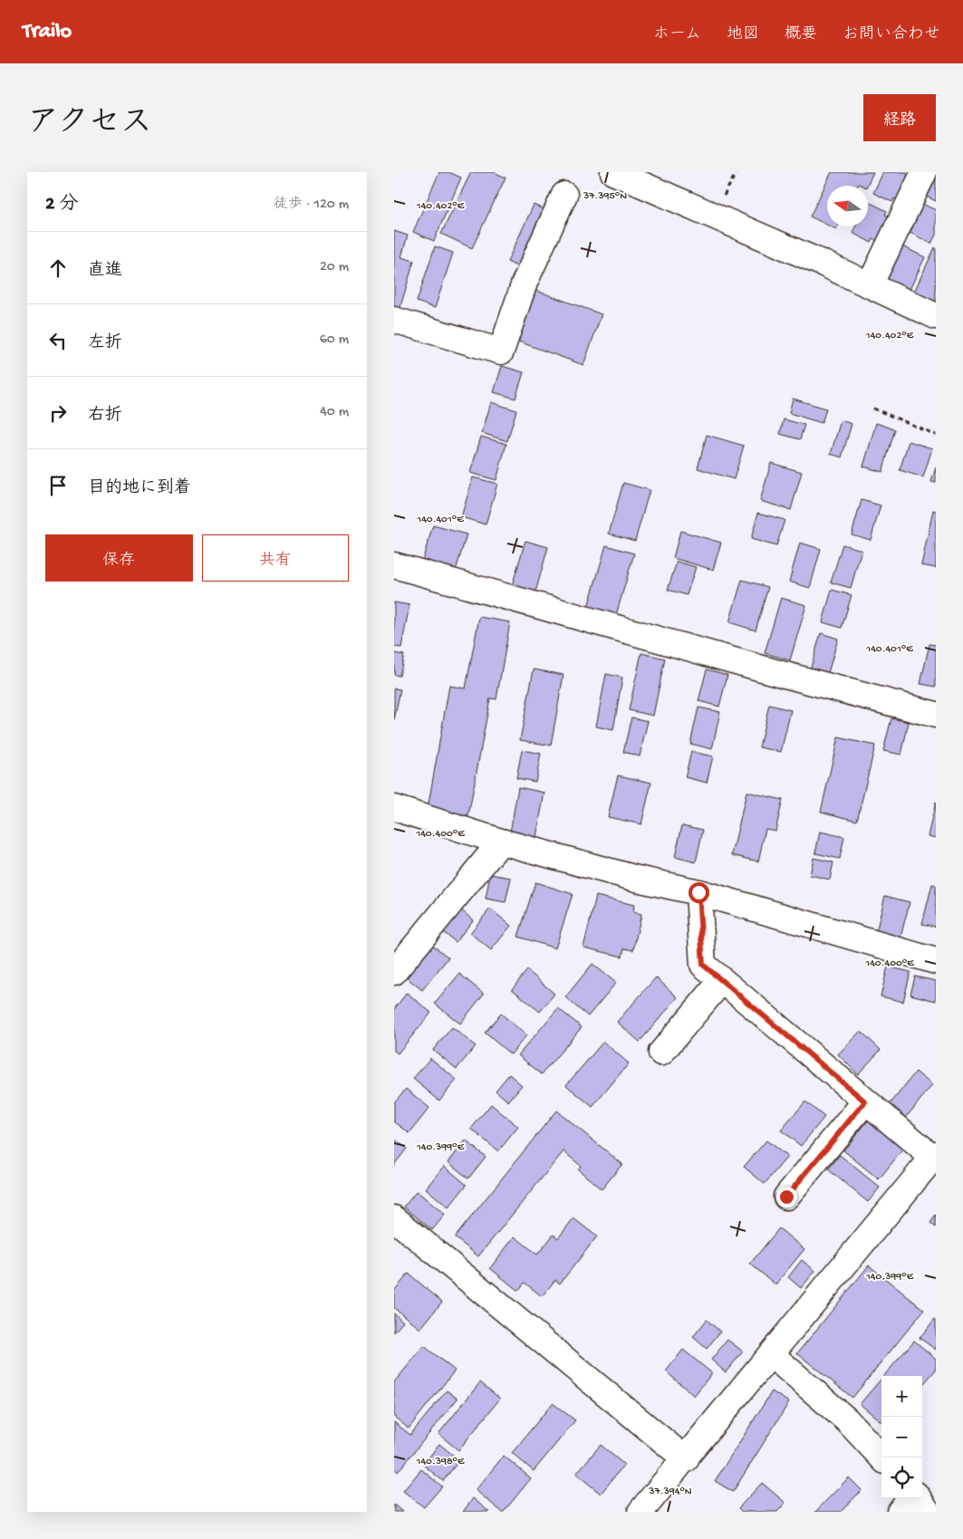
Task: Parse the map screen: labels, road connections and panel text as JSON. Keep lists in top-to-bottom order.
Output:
{
  "north": "left",
  "page": {
    "header": "Trailo",
    "nav": [
      "ホーム",
      "地図",
      "概要",
      "お問い合わせ"
    ],
    "title": "アクセス",
    "buttons": [
      "経路",
      ["保存", "共有"]
    ],
    "heading": ["2 分", "徒歩 · 120 m"],
    "list": [
      ["直進", "20 m"],
      ["左折", "60 m"],
      ["右折", "40 m"],
      "目的地に到着"
    ],
    "map_buttons": ["+", "−"]
  },
  "coordinates": [
    "37.395°N",
    "140.402°E",
    "140.401°E",
    "140.400°E",
    "140.399°E",
    "140.398°E",
    "37.394°N"
  ]
}
